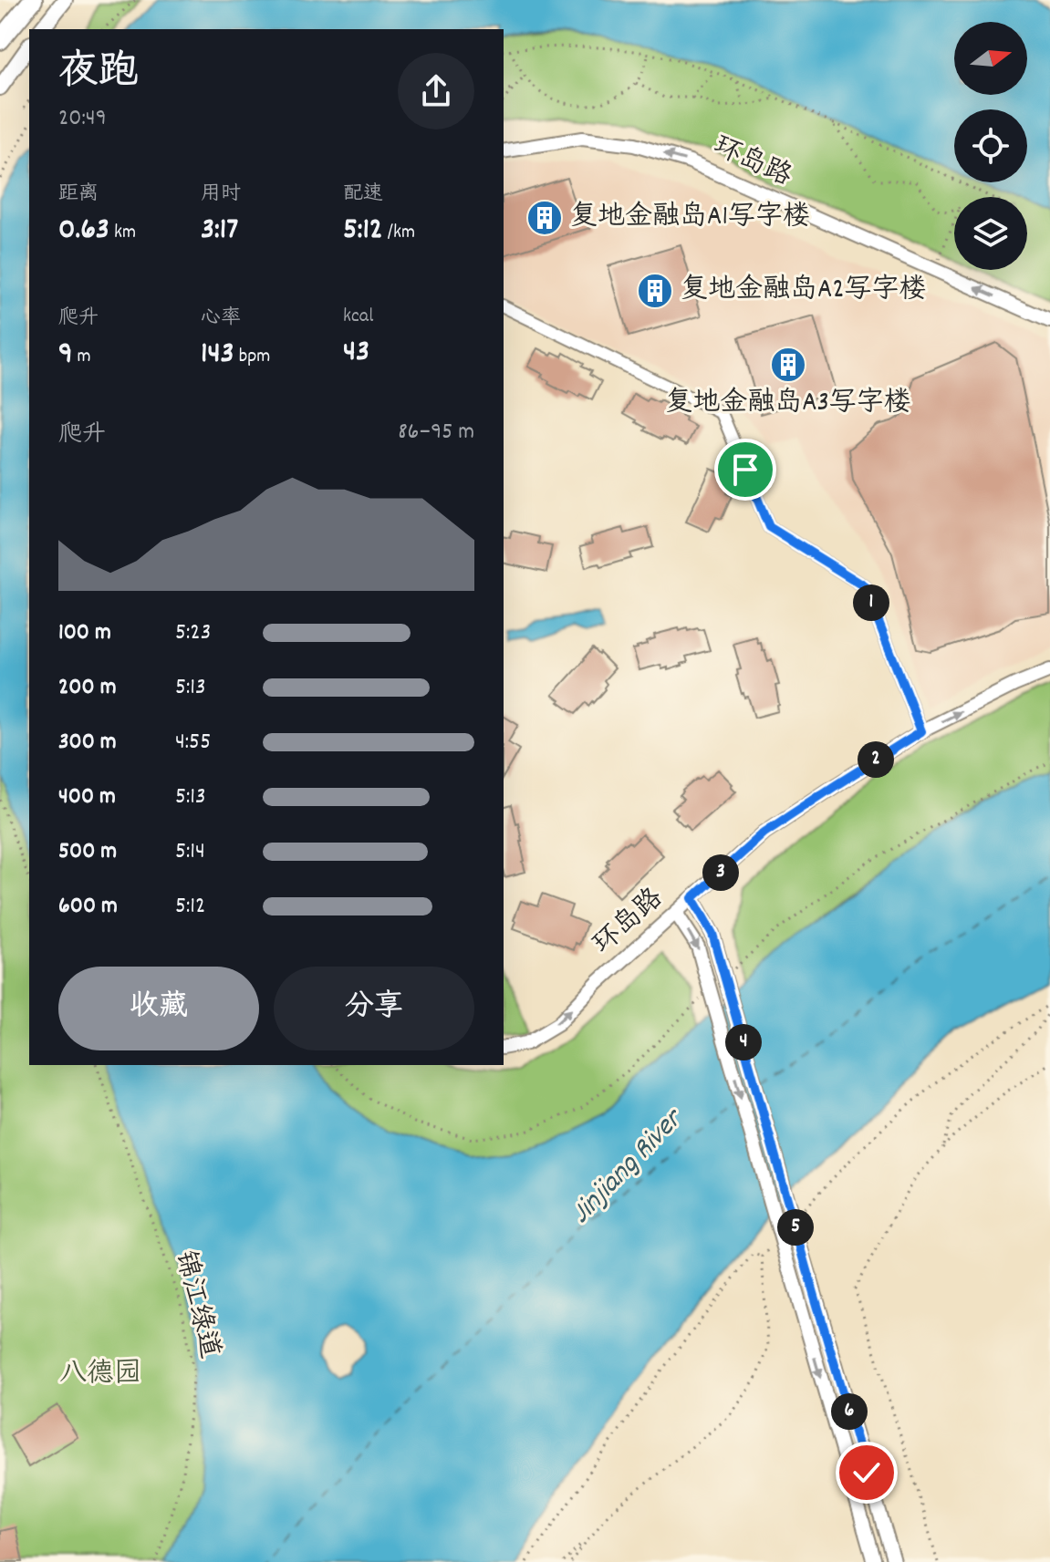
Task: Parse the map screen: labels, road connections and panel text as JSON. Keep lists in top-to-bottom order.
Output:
{
  "streets": {
    "street": ["环岛路"],
    "path": ["锦江绿道"]
  },
  "water": ["Jinjiang River"],
  "parks": ["八德园"],
  "places": {
    "building": ["复地金融岛A1写字楼", "复地金融岛A2写字楼", "复地金融岛A3写字楼"]
  },
  "north": "right",
  "page": {
    "heading": ["夜跑", "20:49"],
    "stats": [
      ["距离", "0.63 km"],
      ["用时", "3:17"],
      ["配速", "5:12 /km"],
      ["爬升", "9 m"],
      ["心率", "143 bpm"],
      ["kcal", "43"]
    ],
    "chart": ["爬升", "86–95 m"],
    "pins": [
      "1",
      "2",
      "3",
      "4",
      "5",
      "6"
    ],
    "list": [
      {
        "name": "100 m",
        "note": "5:23"
      },
      {
        "name": "200 m",
        "note": "5:13"
      },
      {
        "name": "300 m",
        "note": "4:55"
      },
      {
        "name": "400 m",
        "note": "5:13"
      },
      {
        "name": "500 m",
        "note": "5:14"
      },
      {
        "name": "600 m",
        "note": "5:12"
      }
    ],
    "buttons": ["收藏", "分享"]
  }
}
